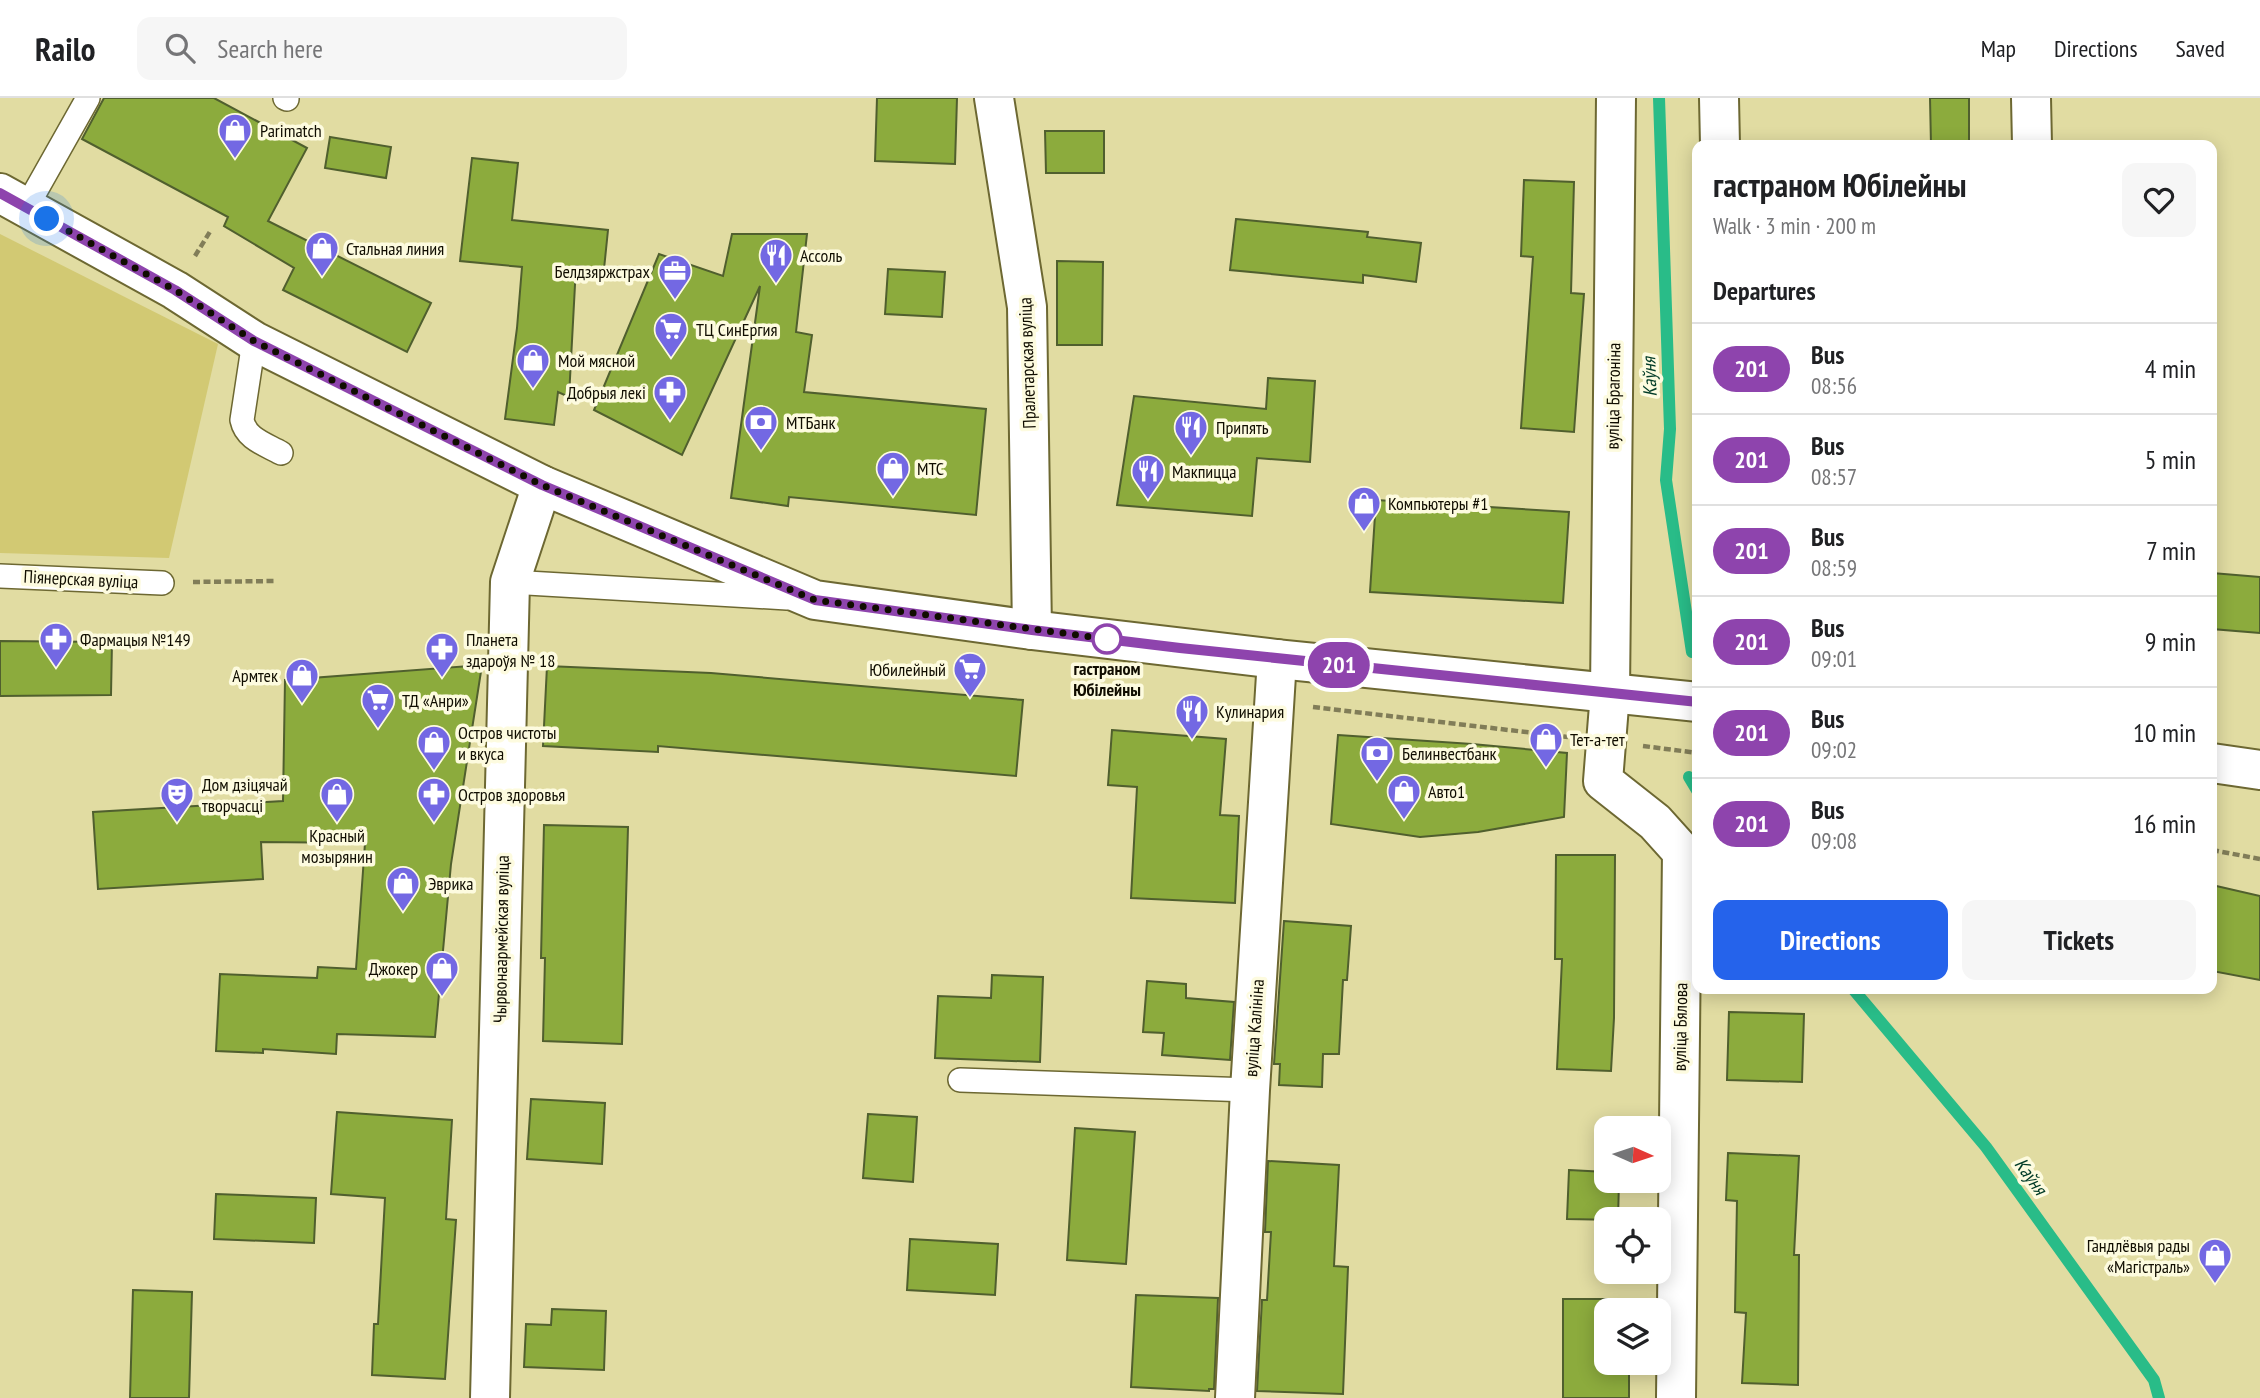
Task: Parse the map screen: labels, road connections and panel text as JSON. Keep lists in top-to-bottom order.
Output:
{
  "streets": {
    "street": [
      "Пралетарская вуліца",
      "вуліца Брагоніна",
      "Чырвонаармейская вуліца",
      "вуліца Бялова",
      "вуліца Калініна"
    ],
    "lane": ["Піянерская вуліца"]
  },
  "crossings": [
    ["вуліца Брагоніна", "вуліца Бялова"]
  ],
  "water": ["Каўня"],
  "places": {
    "shop": [
      "Parimatch",
      "Стальная линия",
      "Мой мясной",
      "МТС",
      "Компьютеры #1",
      "Армтек",
      "Тет-а-тет",
      "Остров чистоты и вкуса",
      "Авто1",
      "Красный мозырянин",
      "Эврика",
      "Джокер",
      "Гандлёвыя рады «Магістраль»"
    ],
    "restaurant": [
      "Ассоль",
      "Припять",
      "Макпицца",
      "Кулинария"
    ],
    "office": ["Белдзяржстрах"],
    "supermarket": ["ТЦ СинЕргия", "Юбилейный", "ТД «Анри»"],
    "pharmacy": [
      "Добрыя лекі",
      "Фармацыя №149",
      "Планета здароўя № 18",
      "Остров здоровья"
    ],
    "bank": ["МТБанк", "Белинвестбанк"],
    "other": ["гастраном Юбілейны"],
    "theatre": ["Дом дзіцячай творчасці"]
  },
  "lines": ["bus line 201"],
  "north": "right",
  "page": {
    "header": "Railo",
    "search": "Search here",
    "nav": ["Map", "Directions", "Saved"],
    "on_map": "201",
    "heading": [
      ["гастраном Юбілейны", "Walk · 3 min · 200 m"],
      "Departures"
    ],
    "list": [
      {
        "mark": "201",
        "name": "Bus",
        "note": "08:56",
        "value": "4 min"
      },
      {
        "mark": "201",
        "name": "Bus",
        "note": "08:57",
        "value": "5 min"
      },
      {
        "mark": "201",
        "name": "Bus",
        "note": "08:59",
        "value": "7 min"
      },
      {
        "mark": "201",
        "name": "Bus",
        "note": "09:01",
        "value": "9 min"
      },
      {
        "mark": "201",
        "name": "Bus",
        "note": "09:02",
        "value": "10 min"
      },
      {
        "mark": "201",
        "name": "Bus",
        "note": "09:08",
        "value": "16 min"
      }
    ],
    "buttons": ["Directions", "Tickets"]
  }
}
